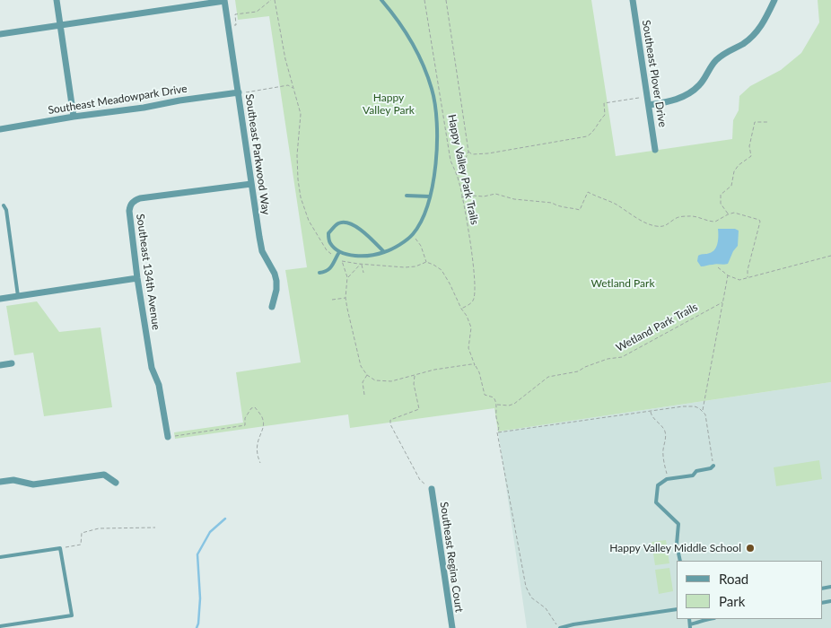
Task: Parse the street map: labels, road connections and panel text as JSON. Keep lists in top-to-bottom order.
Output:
{
  "streets": {
    "street": [
      "Southeast Plover Drive",
      "Southeast Meadowpark Drive",
      "Southeast Parkwood Way",
      "Southeast 134th Avenue",
      "Southeast Regina Court"
    ],
    "path": ["Happy Valley Park Trails", "Wetland Park Trails"]
  },
  "crossings": [
    ["Southeast Meadowpark Drive", "Southeast Parkwood Way"],
    ["Southeast Parkwood Way", "Southeast 134th Avenue"]
  ],
  "parks": ["Happy Valley Park", "Wetland Park"],
  "places": ["Happy Valley Middle School"],
  "legend": ["Road", "Park"]
}
